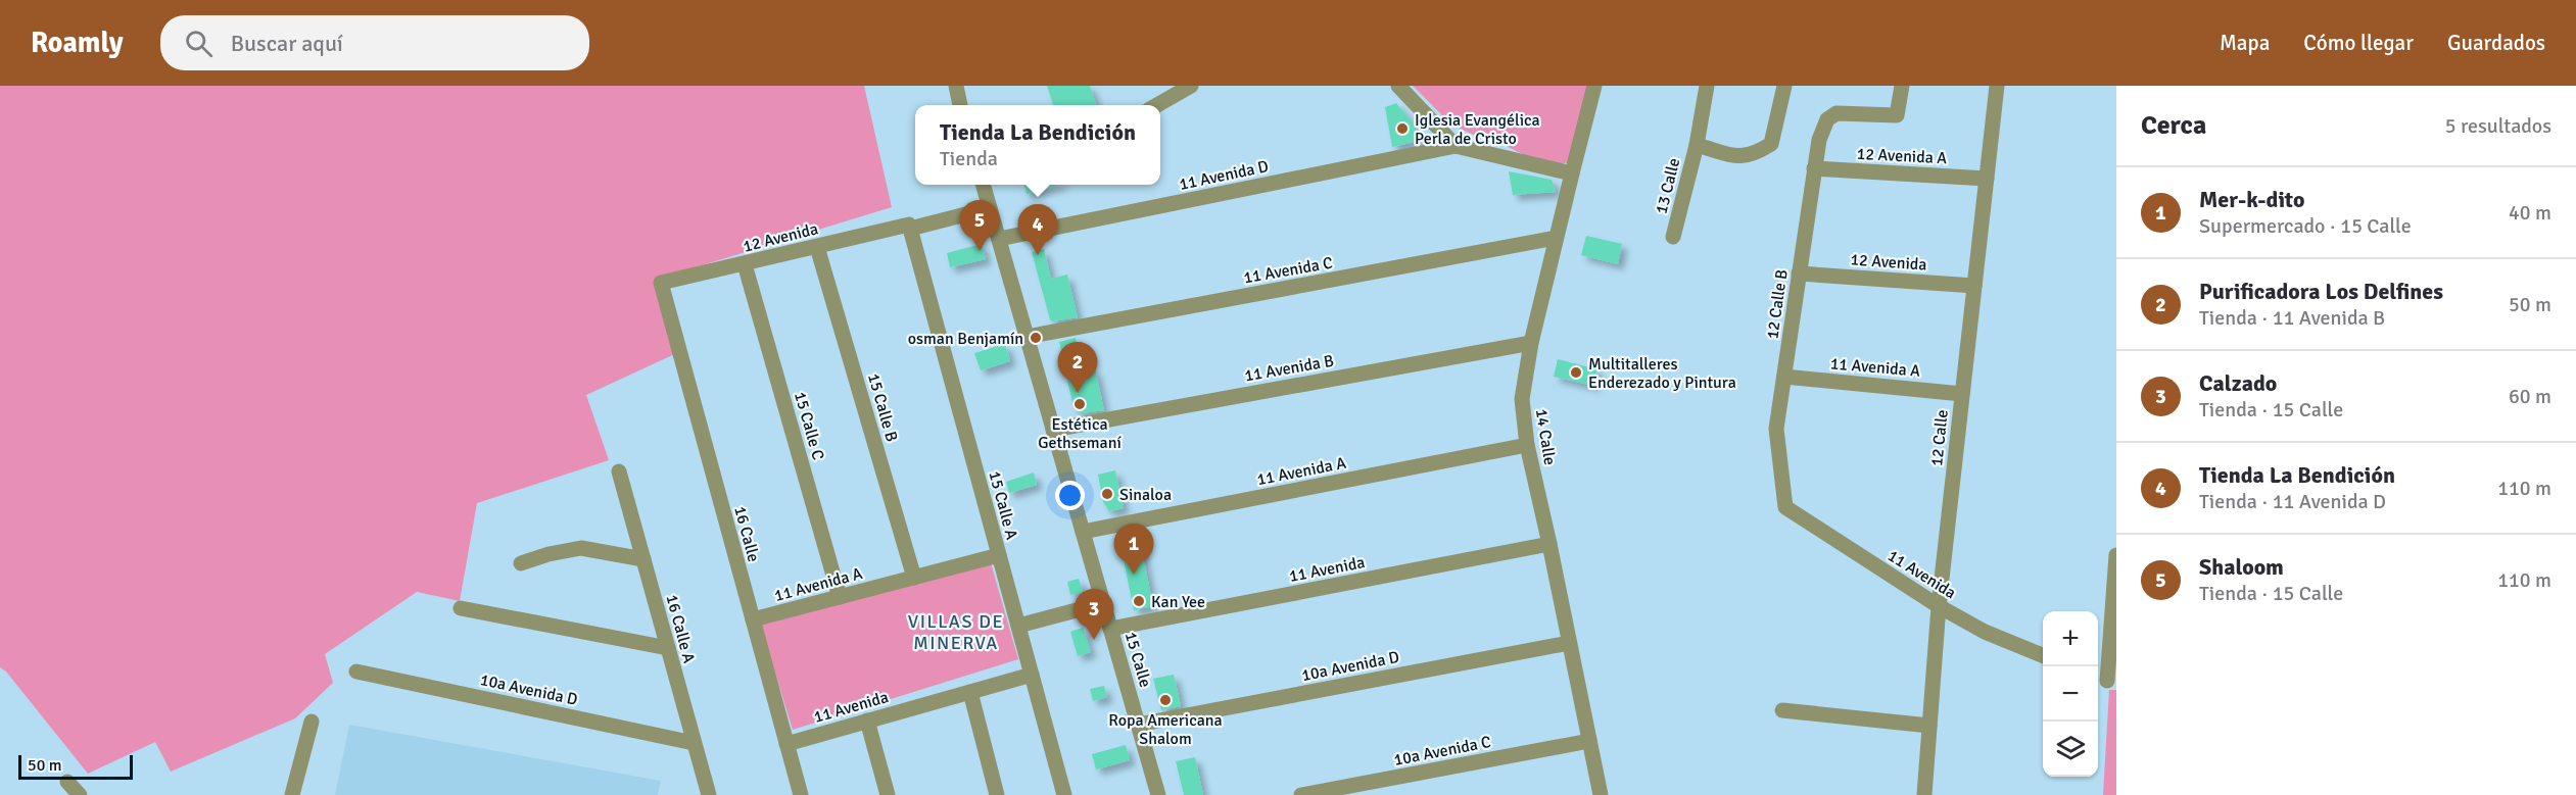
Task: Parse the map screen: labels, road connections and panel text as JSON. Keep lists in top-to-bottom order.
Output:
{
  "streets": {
    "street": [
      "12 Avenida A",
      "11 Avenida D",
      "13 Calle",
      "12 Avenida",
      "11 Avenida C",
      "12 Calle B",
      "11 Avenida A",
      "11 Avenida B",
      "15 Calle B",
      "15 Calle C",
      "14 Calle",
      "12 Calle",
      "15 Calle A",
      "16 Calle",
      "11 Avenida",
      "16 Calle A",
      "15 Calle",
      "10a Avenida D",
      "10a Avenida C"
    ]
  },
  "crossings": [
    ["12 Avenida A", "12 Calle B"],
    ["12 Avenida A", "12 Calle"],
    ["11 Avenida D", "15 Calle"],
    ["12 Avenida", "12 Calle B"],
    ["12 Avenida", "15 Calle B"],
    ["12 Avenida", "15 Calle C"],
    ["12 Avenida", "12 Calle"],
    ["12 Avenida", "15 Calle A"],
    ["12 Avenida", "16 Calle"],
    ["12 Avenida", "15 Calle"],
    ["11 Avenida C", "14 Calle"],
    ["11 Avenida C", "15 Calle"],
    ["12 Calle B", "11 Avenida A"],
    ["12 Calle B", "11 Avenida"],
    ["11 Avenida A", "15 Calle B"],
    ["11 Avenida A", "15 Calle C"],
    ["11 Avenida A", "14 Calle"],
    ["11 Avenida A", "12 Calle"],
    ["11 Avenida A", "15 Calle A"],
    ["11 Avenida A", "16 Calle"],
    ["11 Avenida A", "15 Calle"],
    ["11 Avenida B", "14 Calle"],
    ["11 Avenida B", "15 Calle"],
    ["14 Calle", "11 Avenida"],
    ["14 Calle", "10a Avenida D"],
    ["14 Calle", "10a Avenida C"],
    ["12 Calle", "11 Avenida"],
    ["15 Calle A", "11 Avenida"],
    ["16 Calle", "11 Avenida"],
    ["11 Avenida", "15 Calle"],
    ["16 Calle A", "10a Avenida D"],
    ["15 Calle", "10a Avenida D"]
  ],
  "districts": ["VILLAS DE MINERVA"],
  "places": [
    "Iglesia Evangélica Perla de Cristo",
    "osman Benjamín",
    "Multitalleres Enderezado y Pintura",
    "Estética Gethsemaní",
    "Sinaloa",
    "Kan Yee",
    "Ropa Americana Shalom"
  ],
  "scale_bar": "50 m",
  "page": {
    "header": "Roamly",
    "search": "Buscar aquí",
    "nav": ["Mapa", "Cómo llegar", "Guardados"],
    "heading": ["Cerca", "5 resultados"],
    "popup": ["Tienda La Bendición", "Tienda"],
    "list": [
      {
        "mark": "1",
        "name": "Mer-k-dito",
        "note": "Supermercado · 15 Calle",
        "value": "40 m"
      },
      {
        "mark": "2",
        "name": "Purificadora Los Delfines",
        "note": "Tienda · 11 Avenida B",
        "value": "50 m"
      },
      {
        "mark": "3",
        "name": "Calzado",
        "note": "Tienda · 15 Calle",
        "value": "60 m"
      },
      {
        "mark": "4",
        "name": "Tienda La Bendición",
        "note": "Tienda · 11 Avenida D",
        "value": "110 m"
      },
      {
        "mark": "5",
        "name": "Shaloom",
        "note": "Tienda · 15 Calle",
        "value": "110 m"
      }
    ],
    "pins": [
      "5",
      "4",
      "2",
      "1",
      "3"
    ],
    "map_buttons": ["+", "−"],
    "scale": "50 m"
  }
}
